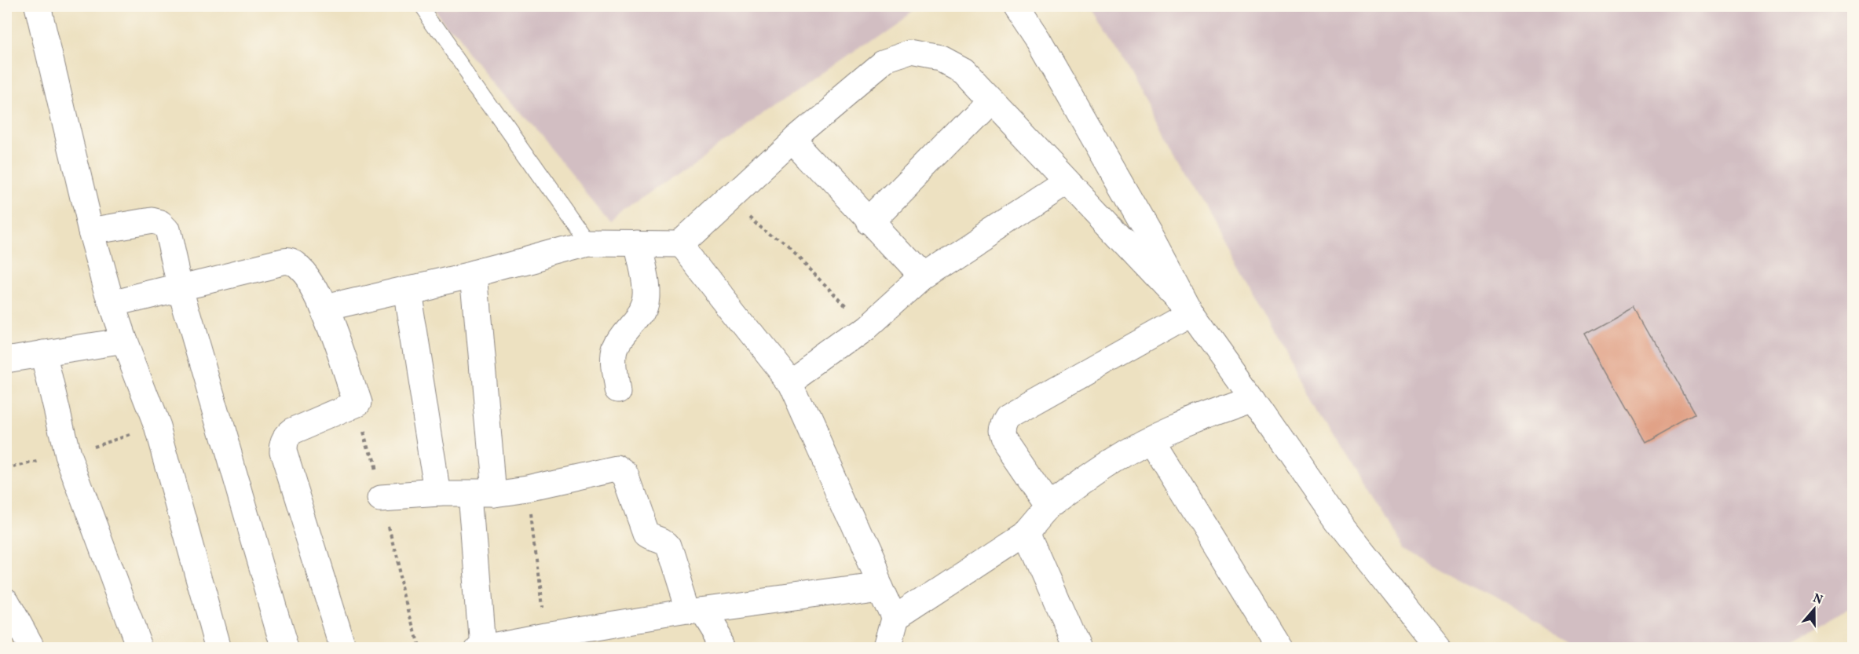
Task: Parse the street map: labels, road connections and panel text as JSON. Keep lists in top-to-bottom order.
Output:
{
  "north": "top"
}
